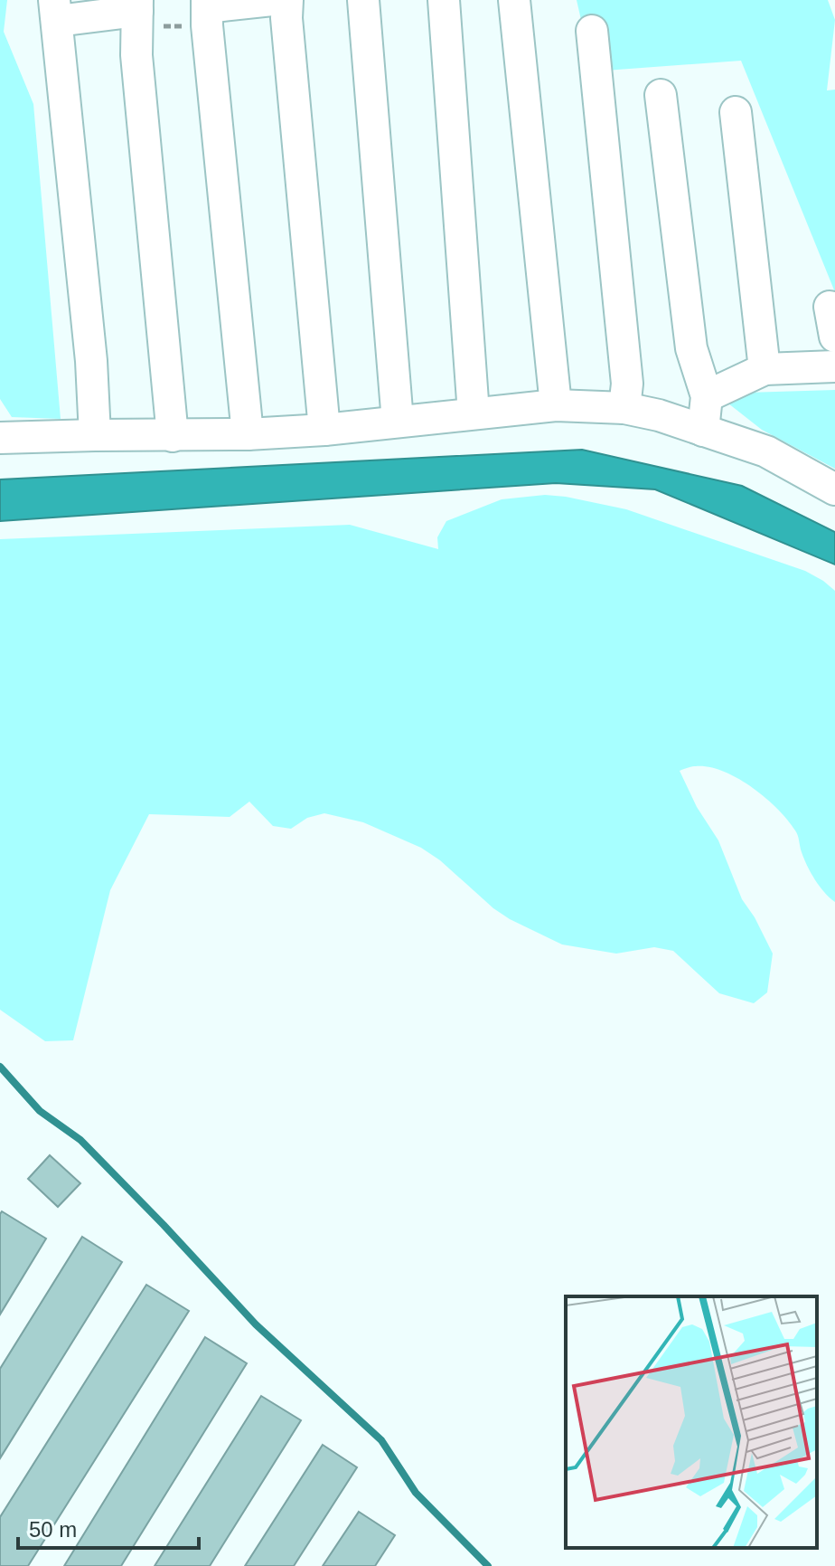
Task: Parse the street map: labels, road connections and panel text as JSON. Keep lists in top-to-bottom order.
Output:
{
  "scale_bar": "50 m"
}
